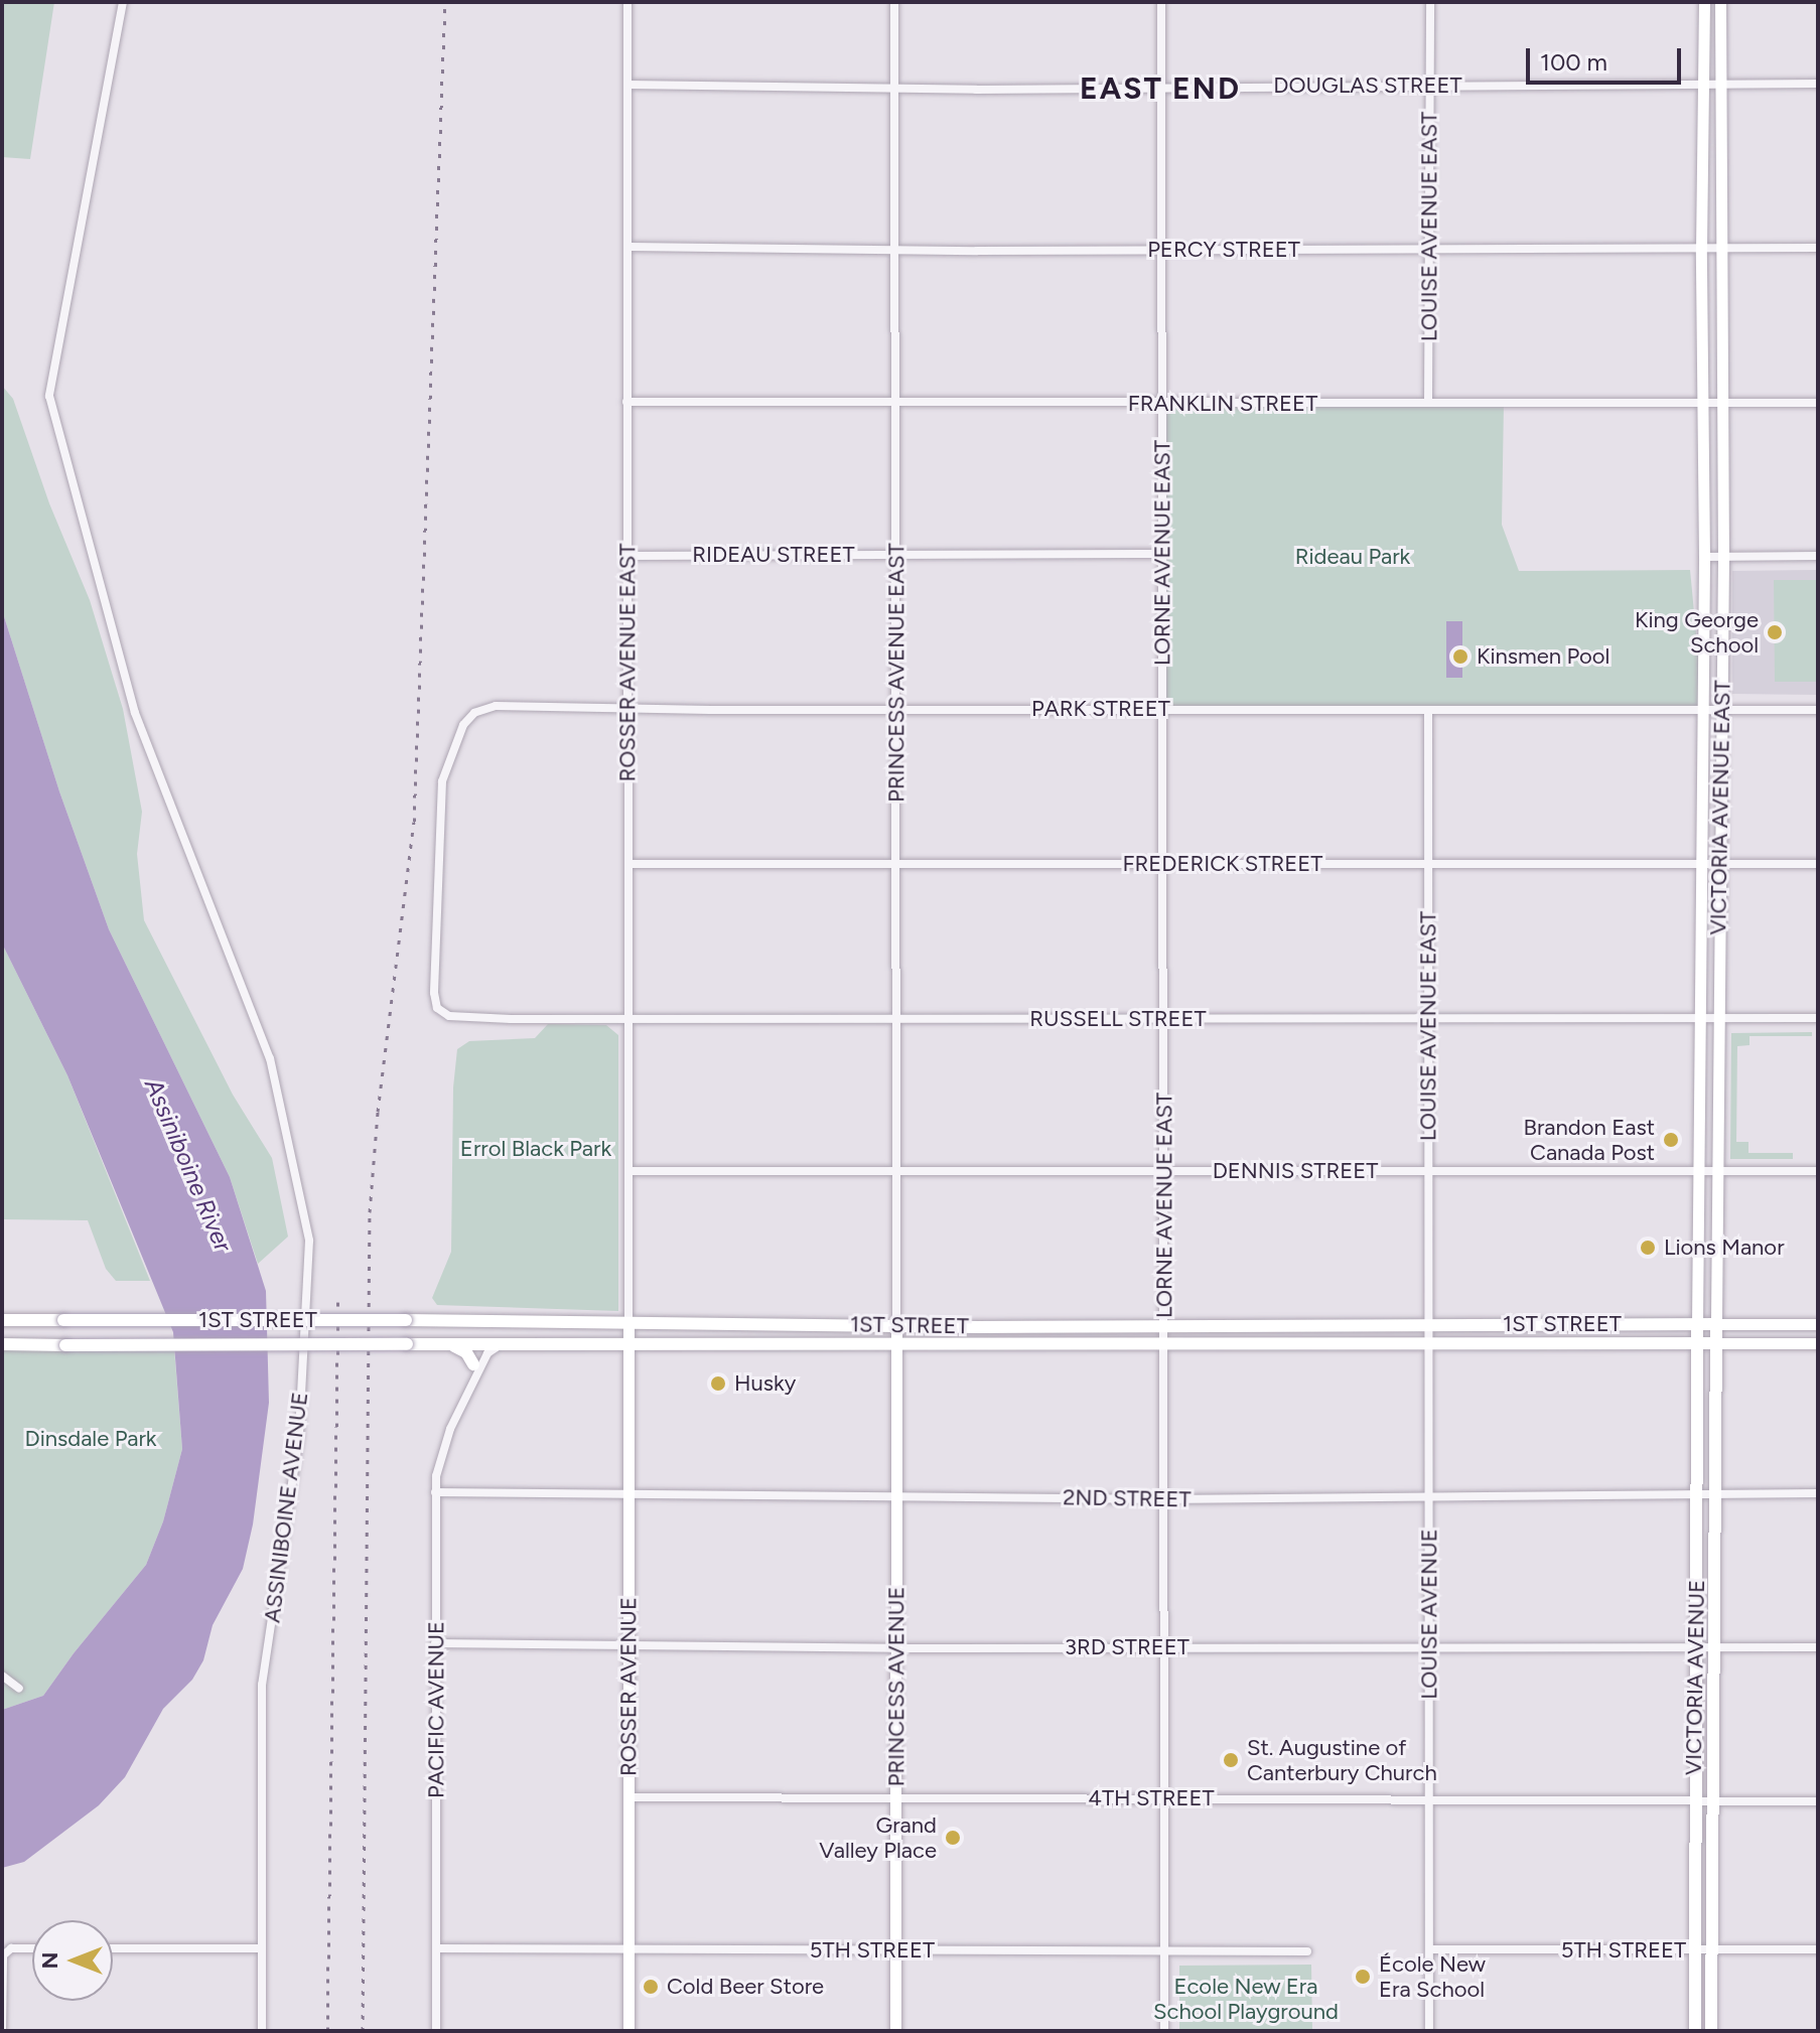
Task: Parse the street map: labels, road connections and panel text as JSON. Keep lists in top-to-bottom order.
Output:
{
  "streets": {
    "main road": [
      "PRINCESS AVENUE EAST",
      "VICTORIA AVENUE EAST",
      "1ST STREET",
      "VICTORIA AVENUE",
      "ROSSER AVENUE",
      "PRINCESS AVENUE"
    ],
    "street": [
      "DOUGLAS STREET",
      "LOUISE AVENUE EAST",
      "PERCY STREET",
      "FRANKLIN STREET",
      "LORNE AVENUE EAST",
      "RIDEAU STREET",
      "ROSSER AVENUE EAST",
      "PARK STREET",
      "FREDERICK STREET",
      "RUSSELL STREET",
      "DENNIS STREET",
      "2ND STREET",
      "ASSINIBOINE AVENUE",
      "LOUISE AVENUE",
      "3RD STREET",
      "PACIFIC AVENUE",
      "4TH STREET",
      "5TH STREET"
    ]
  },
  "crossings": [
    ["DOUGLAS STREET", "LOUISE AVENUE EAST"],
    ["DOUGLAS STREET", "LORNE AVENUE EAST"],
    ["DOUGLAS STREET", "ROSSER AVENUE EAST"],
    ["DOUGLAS STREET", "PRINCESS AVENUE EAST"],
    ["DOUGLAS STREET", "VICTORIA AVENUE EAST"],
    ["LOUISE AVENUE EAST", "PERCY STREET"],
    ["LOUISE AVENUE EAST", "FRANKLIN STREET"],
    ["LOUISE AVENUE EAST", "PARK STREET"],
    ["LOUISE AVENUE EAST", "FREDERICK STREET"],
    ["LOUISE AVENUE EAST", "RUSSELL STREET"],
    ["LOUISE AVENUE EAST", "DENNIS STREET"],
    ["LOUISE AVENUE EAST", "1ST STREET"],
    ["LOUISE AVENUE EAST", "LOUISE AVENUE"],
    ["PERCY STREET", "LORNE AVENUE EAST"],
    ["PERCY STREET", "ROSSER AVENUE EAST"],
    ["PERCY STREET", "PRINCESS AVENUE EAST"],
    ["PERCY STREET", "VICTORIA AVENUE EAST"],
    ["FRANKLIN STREET", "LORNE AVENUE EAST"],
    ["FRANKLIN STREET", "ROSSER AVENUE EAST"],
    ["FRANKLIN STREET", "PRINCESS AVENUE EAST"],
    ["FRANKLIN STREET", "VICTORIA AVENUE EAST"],
    ["LORNE AVENUE EAST", "RIDEAU STREET"],
    ["LORNE AVENUE EAST", "PARK STREET"],
    ["LORNE AVENUE EAST", "FREDERICK STREET"],
    ["LORNE AVENUE EAST", "RUSSELL STREET"],
    ["LORNE AVENUE EAST", "DENNIS STREET"],
    ["LORNE AVENUE EAST", "1ST STREET"],
    ["LORNE AVENUE EAST", "2ND STREET"],
    ["LORNE AVENUE EAST", "3RD STREET"],
    ["LORNE AVENUE EAST", "4TH STREET"],
    ["LORNE AVENUE EAST", "5TH STREET"],
    ["RIDEAU STREET", "ROSSER AVENUE EAST"],
    ["RIDEAU STREET", "PRINCESS AVENUE EAST"],
    ["ROSSER AVENUE EAST", "PARK STREET"],
    ["ROSSER AVENUE EAST", "FREDERICK STREET"],
    ["ROSSER AVENUE EAST", "RUSSELL STREET"],
    ["ROSSER AVENUE EAST", "DENNIS STREET"],
    ["ROSSER AVENUE EAST", "1ST STREET"],
    ["ROSSER AVENUE EAST", "ROSSER AVENUE"],
    ["PRINCESS AVENUE EAST", "PARK STREET"],
    ["PRINCESS AVENUE EAST", "FREDERICK STREET"],
    ["PRINCESS AVENUE EAST", "RUSSELL STREET"],
    ["PRINCESS AVENUE EAST", "DENNIS STREET"],
    ["PRINCESS AVENUE EAST", "1ST STREET"],
    ["PRINCESS AVENUE EAST", "PRINCESS AVENUE"],
    ["PARK STREET", "VICTORIA AVENUE EAST"],
    ["PARK STREET", "RUSSELL STREET"],
    ["VICTORIA AVENUE EAST", "FREDERICK STREET"],
    ["VICTORIA AVENUE EAST", "RUSSELL STREET"],
    ["VICTORIA AVENUE EAST", "DENNIS STREET"],
    ["VICTORIA AVENUE EAST", "1ST STREET"],
    ["VICTORIA AVENUE EAST", "VICTORIA AVENUE"],
    ["1ST STREET", "LOUISE AVENUE"],
    ["1ST STREET", "VICTORIA AVENUE"],
    ["1ST STREET", "ROSSER AVENUE"],
    ["1ST STREET", "PRINCESS AVENUE"],
    ["1ST STREET", "PACIFIC AVENUE"],
    ["2ND STREET", "LOUISE AVENUE"],
    ["2ND STREET", "VICTORIA AVENUE"],
    ["2ND STREET", "ROSSER AVENUE"],
    ["2ND STREET", "PRINCESS AVENUE"],
    ["2ND STREET", "PACIFIC AVENUE"],
    ["LOUISE AVENUE", "3RD STREET"],
    ["LOUISE AVENUE", "4TH STREET"],
    ["LOUISE AVENUE", "5TH STREET"],
    ["3RD STREET", "VICTORIA AVENUE"],
    ["3RD STREET", "ROSSER AVENUE"],
    ["3RD STREET", "PRINCESS AVENUE"],
    ["3RD STREET", "PACIFIC AVENUE"],
    ["VICTORIA AVENUE", "4TH STREET"],
    ["VICTORIA AVENUE", "5TH STREET"],
    ["ROSSER AVENUE", "4TH STREET"],
    ["ROSSER AVENUE", "5TH STREET"],
    ["PRINCESS AVENUE", "4TH STREET"],
    ["PRINCESS AVENUE", "5TH STREET"],
    ["PACIFIC AVENUE", "5TH STREET"]
  ],
  "districts": ["EAST END"],
  "water": ["Assiniboine River"],
  "parks": [
    "Rideau Park",
    "Errol Black Park",
    "Dinsdale Park",
    "Ecole New Era School Playground"
  ],
  "places": [
    "King George School",
    "Kinsmen Pool",
    "Brandon East Canada Post",
    "Lions Manor",
    "Husky",
    "St. Augustine of Canterbury Church",
    "Grand Valley Place",
    "École New Era School",
    "Cold Beer Store"
  ],
  "scale_bar": "100 m",
  "north": "left"
}
